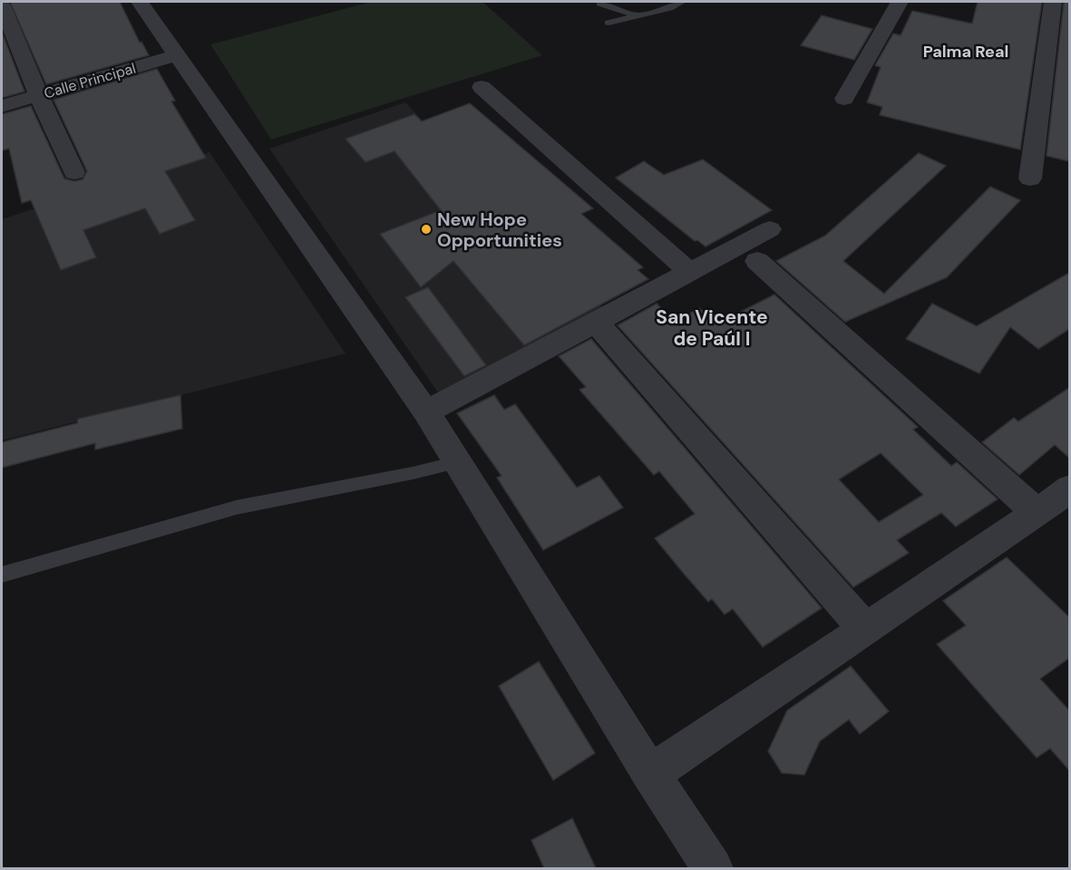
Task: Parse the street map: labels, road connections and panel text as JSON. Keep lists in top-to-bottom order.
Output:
{
  "streets": {
    "street": ["Calle Principal"]
  },
  "districts": ["Palma Real", "San Vicente de Paúl I"],
  "places": ["New Hope Opportunities"]
}
